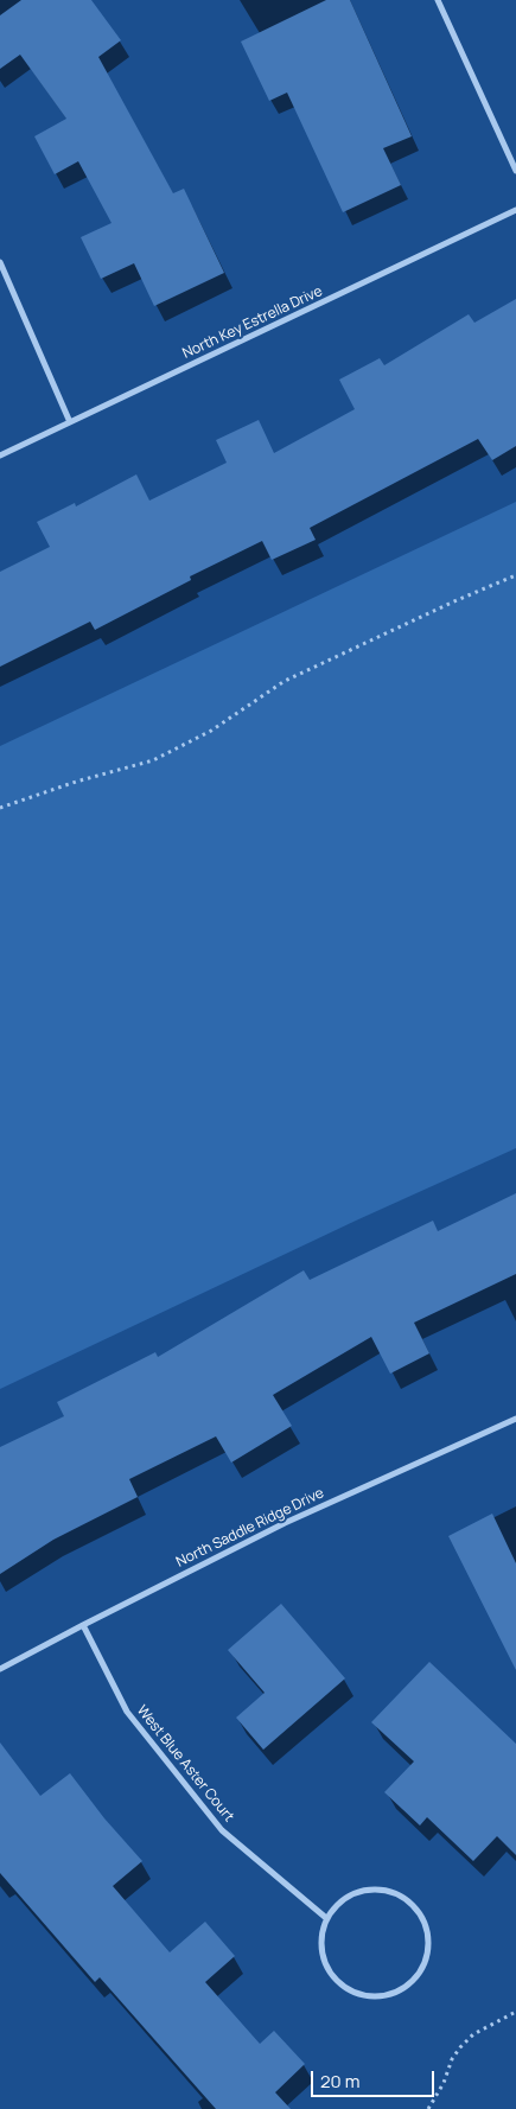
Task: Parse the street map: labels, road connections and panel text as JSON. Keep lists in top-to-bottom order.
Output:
{
  "streets": {
    "street": ["North Key Estrella Drive", "North Saddle Ridge Drive", "West Blue Aster Court"]
  },
  "crossings": [
    ["North Saddle Ridge Drive", "West Blue Aster Court"]
  ],
  "scale_bar": "20 m"
}
